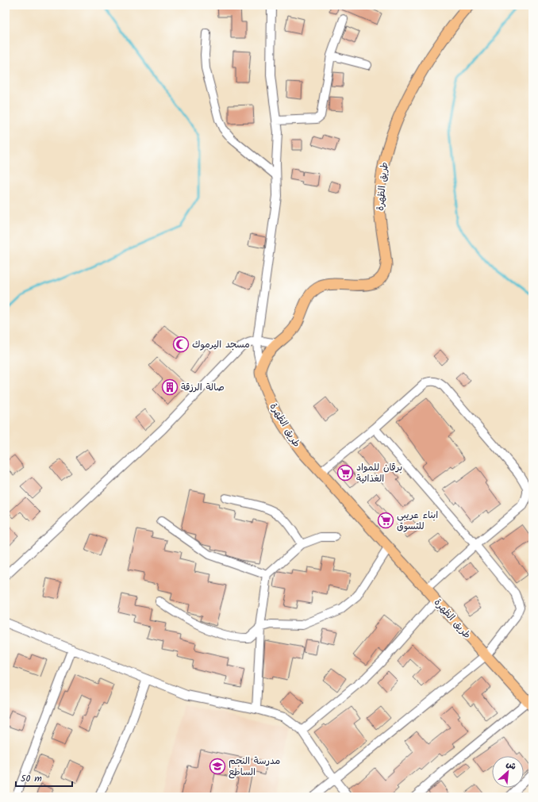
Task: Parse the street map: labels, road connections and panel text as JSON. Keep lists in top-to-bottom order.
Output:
{
  "streets": {
    "main road": ["طريق الظهرة"]
  },
  "places": {
    "mosque": ["مسجد اليرموك"],
    "building": ["صالة الرزقة"],
    "supermarket": ["برقان للمواد الغذائية", "ابناء عريبي للتسوق"],
    "school or university": ["مدرسة النجم الساطع"]
  },
  "scale_bar": "50 m",
  "north": "top right"
}
